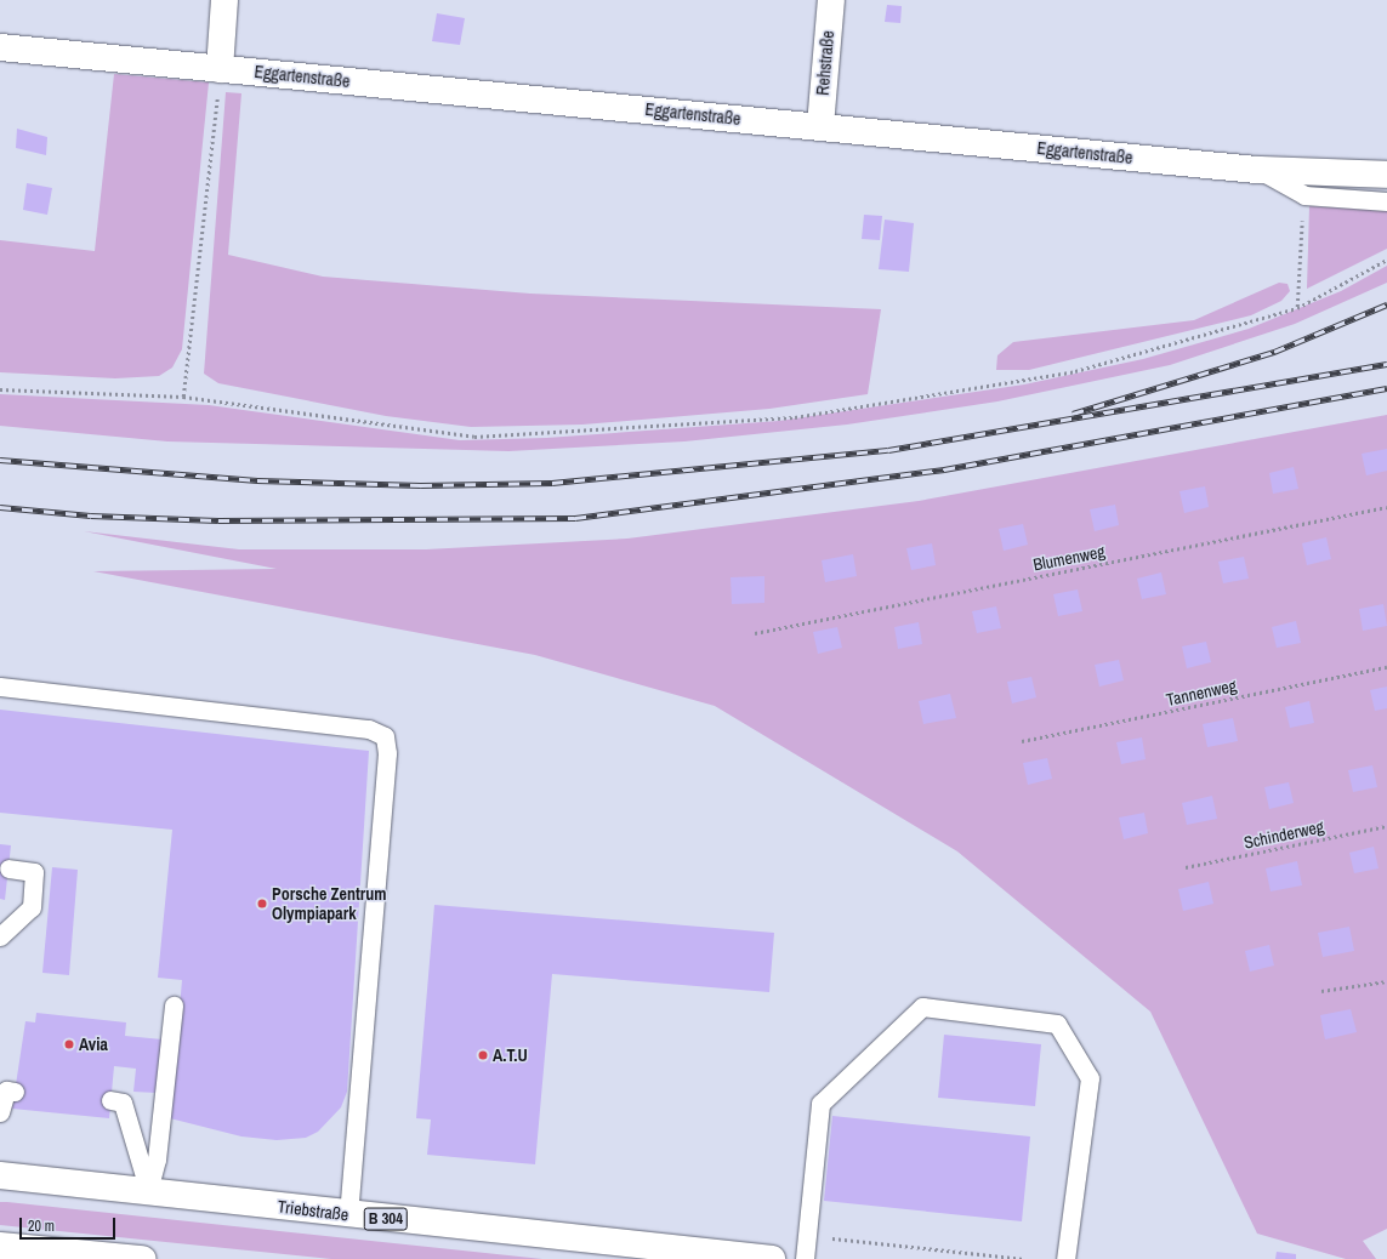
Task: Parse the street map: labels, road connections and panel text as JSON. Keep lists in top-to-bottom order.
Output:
{
  "streets": {
    "street": [
      "Rehstraße",
      "Eggartenstraße",
      "Triebstraße",
      "B 304"
    ],
    "path": ["Blumenweg", "Tannenweg", "Schinderweg"]
  },
  "crossings": [
    ["Rehstraße", "Eggartenstraße"]
  ],
  "places": ["Porsche Zentrum Olympiapark", "Avia", "A.T.U"],
  "scale_bar": "20 m"
}
